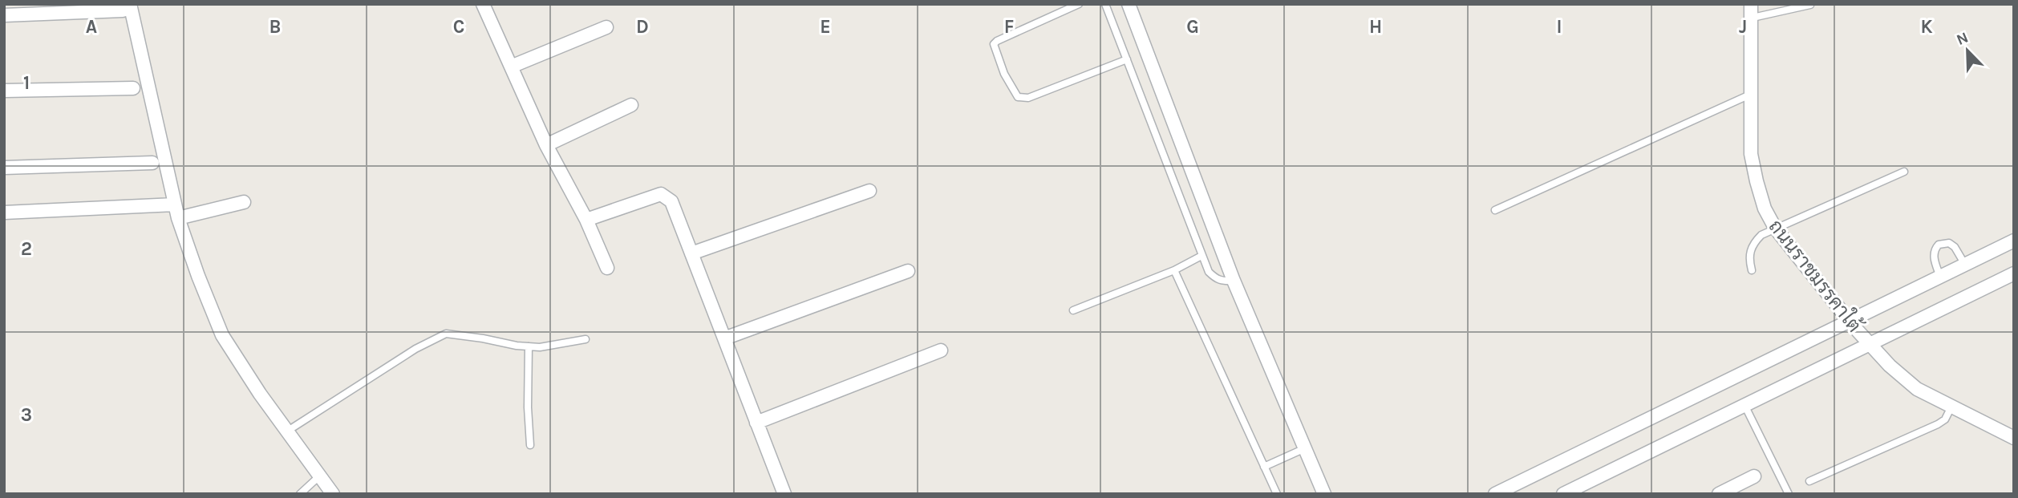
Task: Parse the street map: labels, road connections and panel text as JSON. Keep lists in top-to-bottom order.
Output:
{
  "streets": {
    "street": ["ถนนราชมรรคาใต้"]
  },
  "north": "top left",
  "grid": {
    "columns": [
      "A",
      "B",
      "C",
      "D",
      "E",
      "F",
      "G",
      "H",
      "I",
      "J",
      "K"
    ],
    "rows": ["1", "2", "3"]
  }
}
